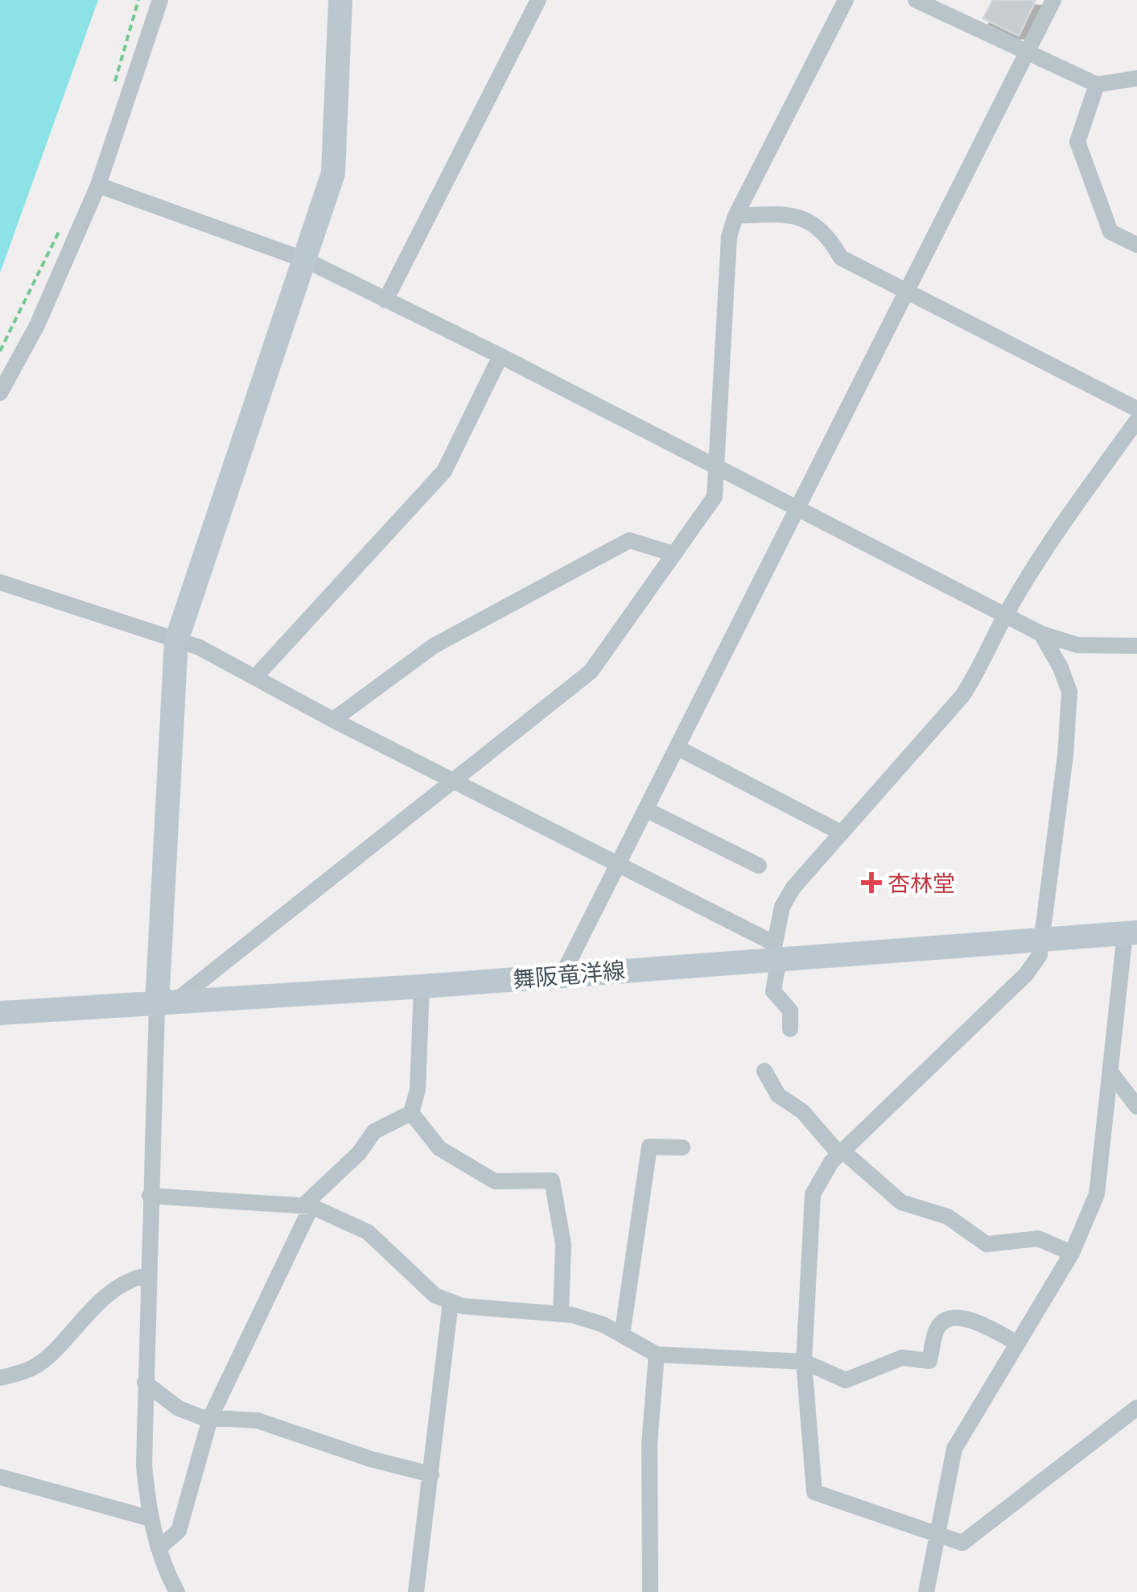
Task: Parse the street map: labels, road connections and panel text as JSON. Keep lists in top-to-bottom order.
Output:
{
  "streets": {
    "main road": ["舞阪竜洋線"]
  },
  "places": {
    "health": ["杏林堂"]
  }
}
